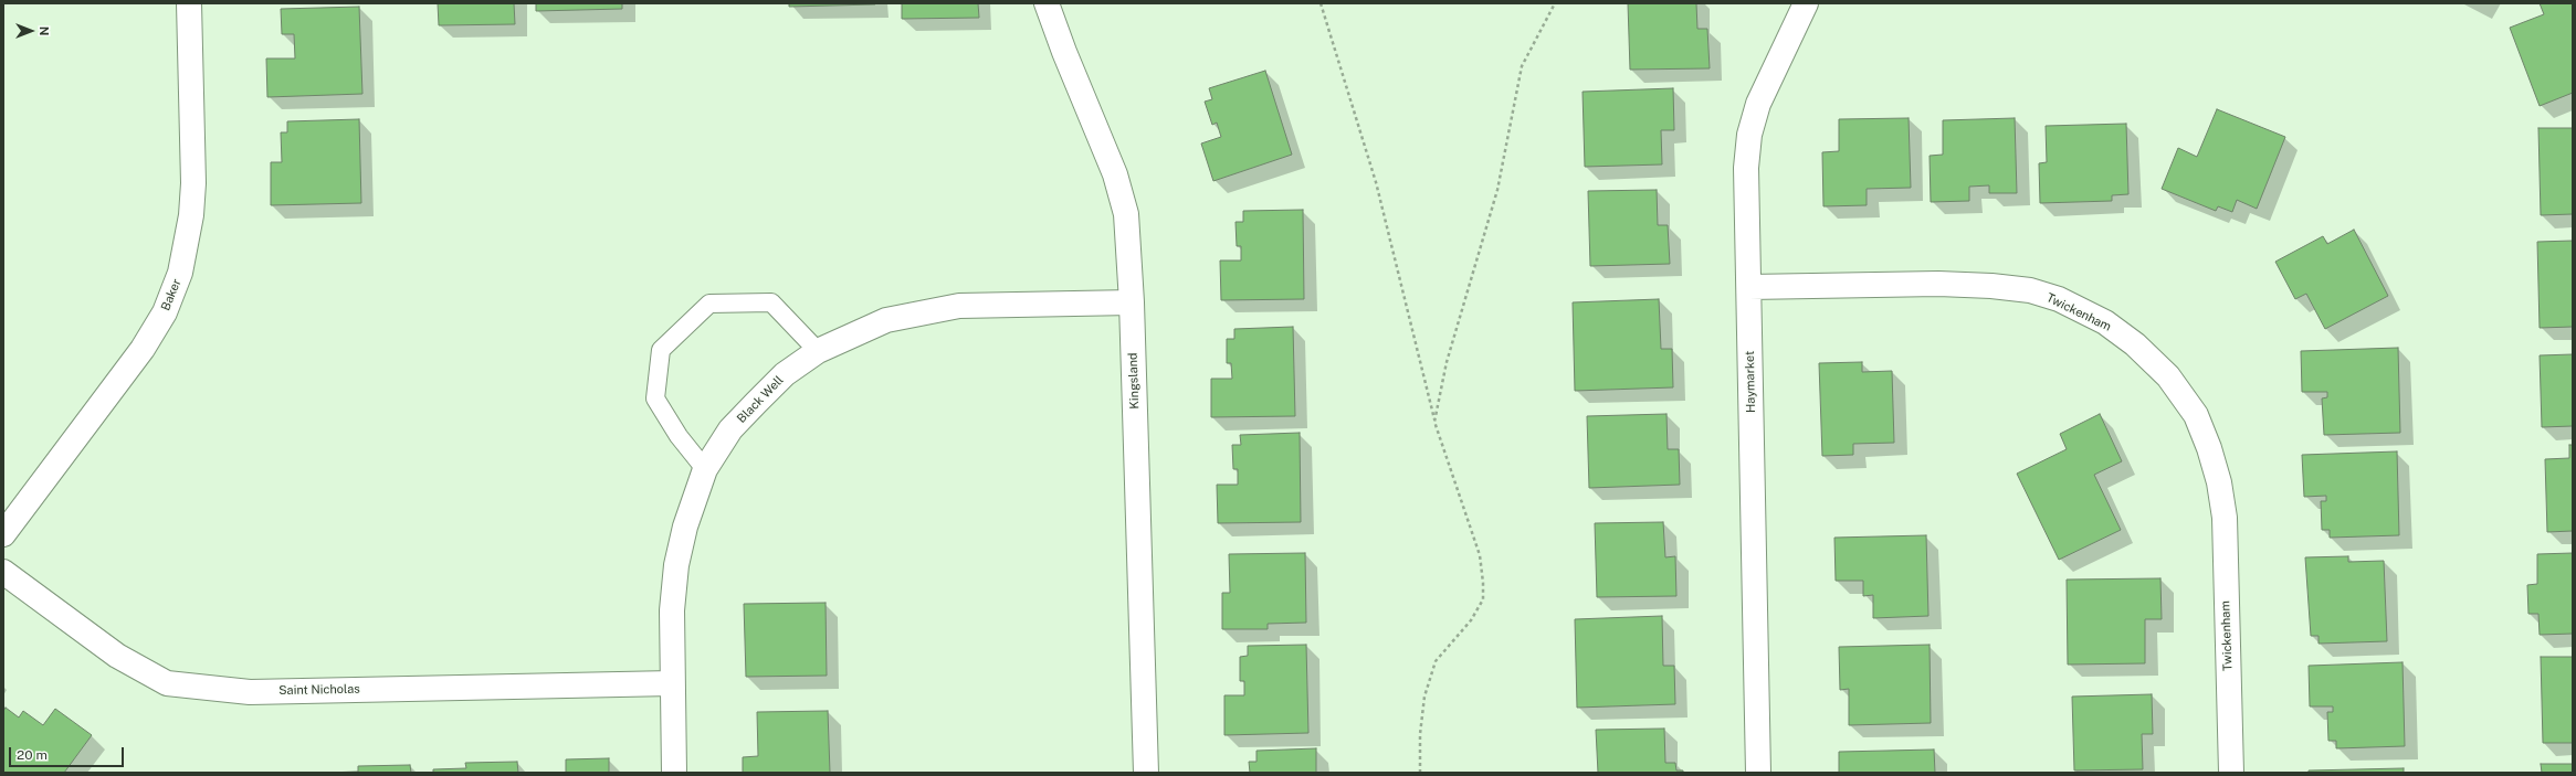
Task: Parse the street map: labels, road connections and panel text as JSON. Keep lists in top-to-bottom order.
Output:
{
  "streets": {
    "street": [
      "Baker",
      "Twickenham",
      "Kingsland",
      "Haymarket",
      "Black Well",
      "Saint Nicholas"
    ]
  },
  "crossings": [
    ["Twickenham", "Haymarket"],
    ["Kingsland", "Black Well"],
    ["Black Well", "Saint Nicholas"]
  ],
  "scale_bar": "20 m",
  "north": "right"
}
